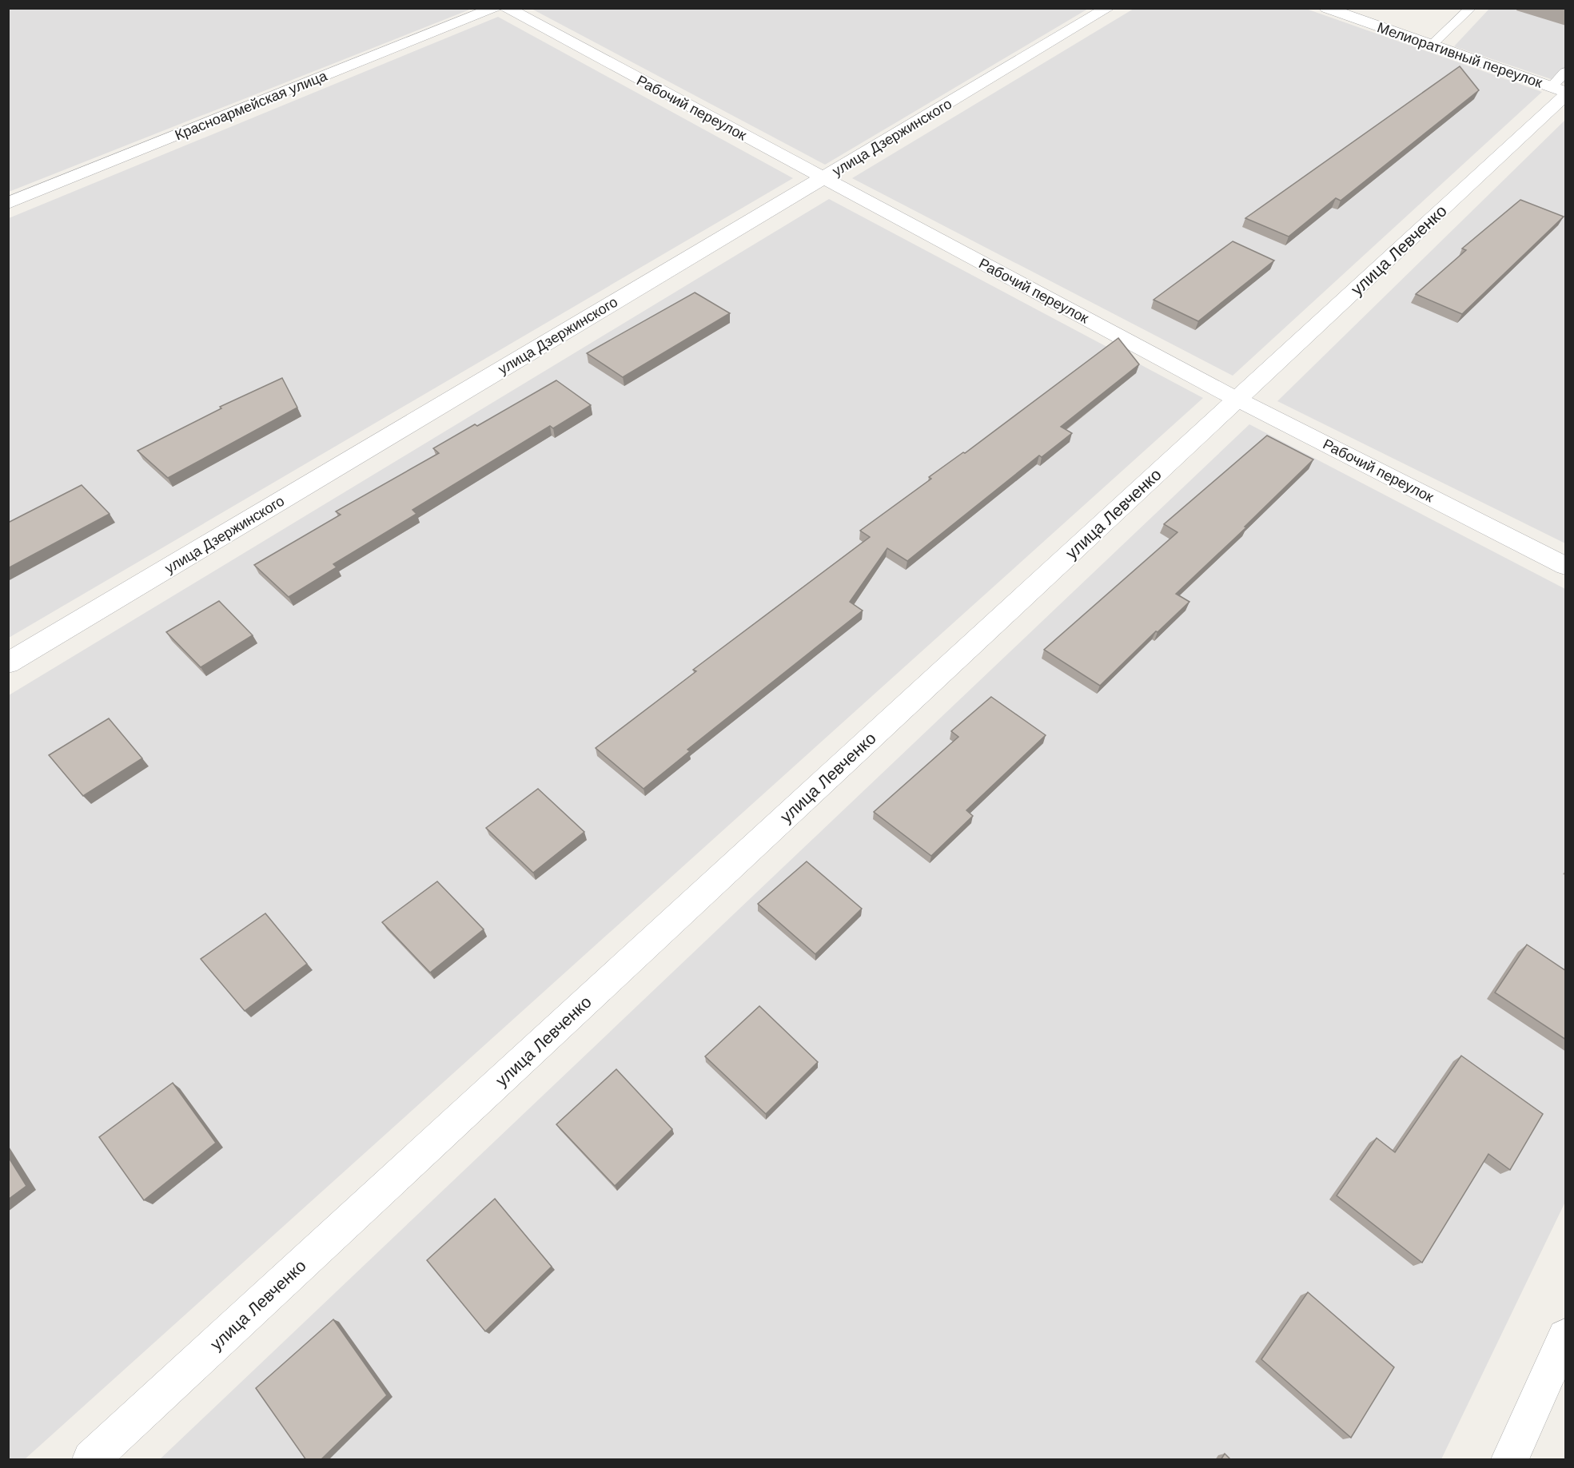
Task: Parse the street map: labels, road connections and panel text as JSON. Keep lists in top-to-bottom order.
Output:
{
  "streets": {
    "street": [
      "Мелиоративный переулок",
      "Красноармейская улица",
      "Рабочий переулок",
      "улица Дзержинского",
      "улица Левченко"
    ]
  },
  "crossings": [
    ["Мелиоративный переулок", "улица Левченко"],
    ["Рабочий переулок", "улица Дзержинского"],
    ["Рабочий переулок", "улица Левченко"]
  ]
}
